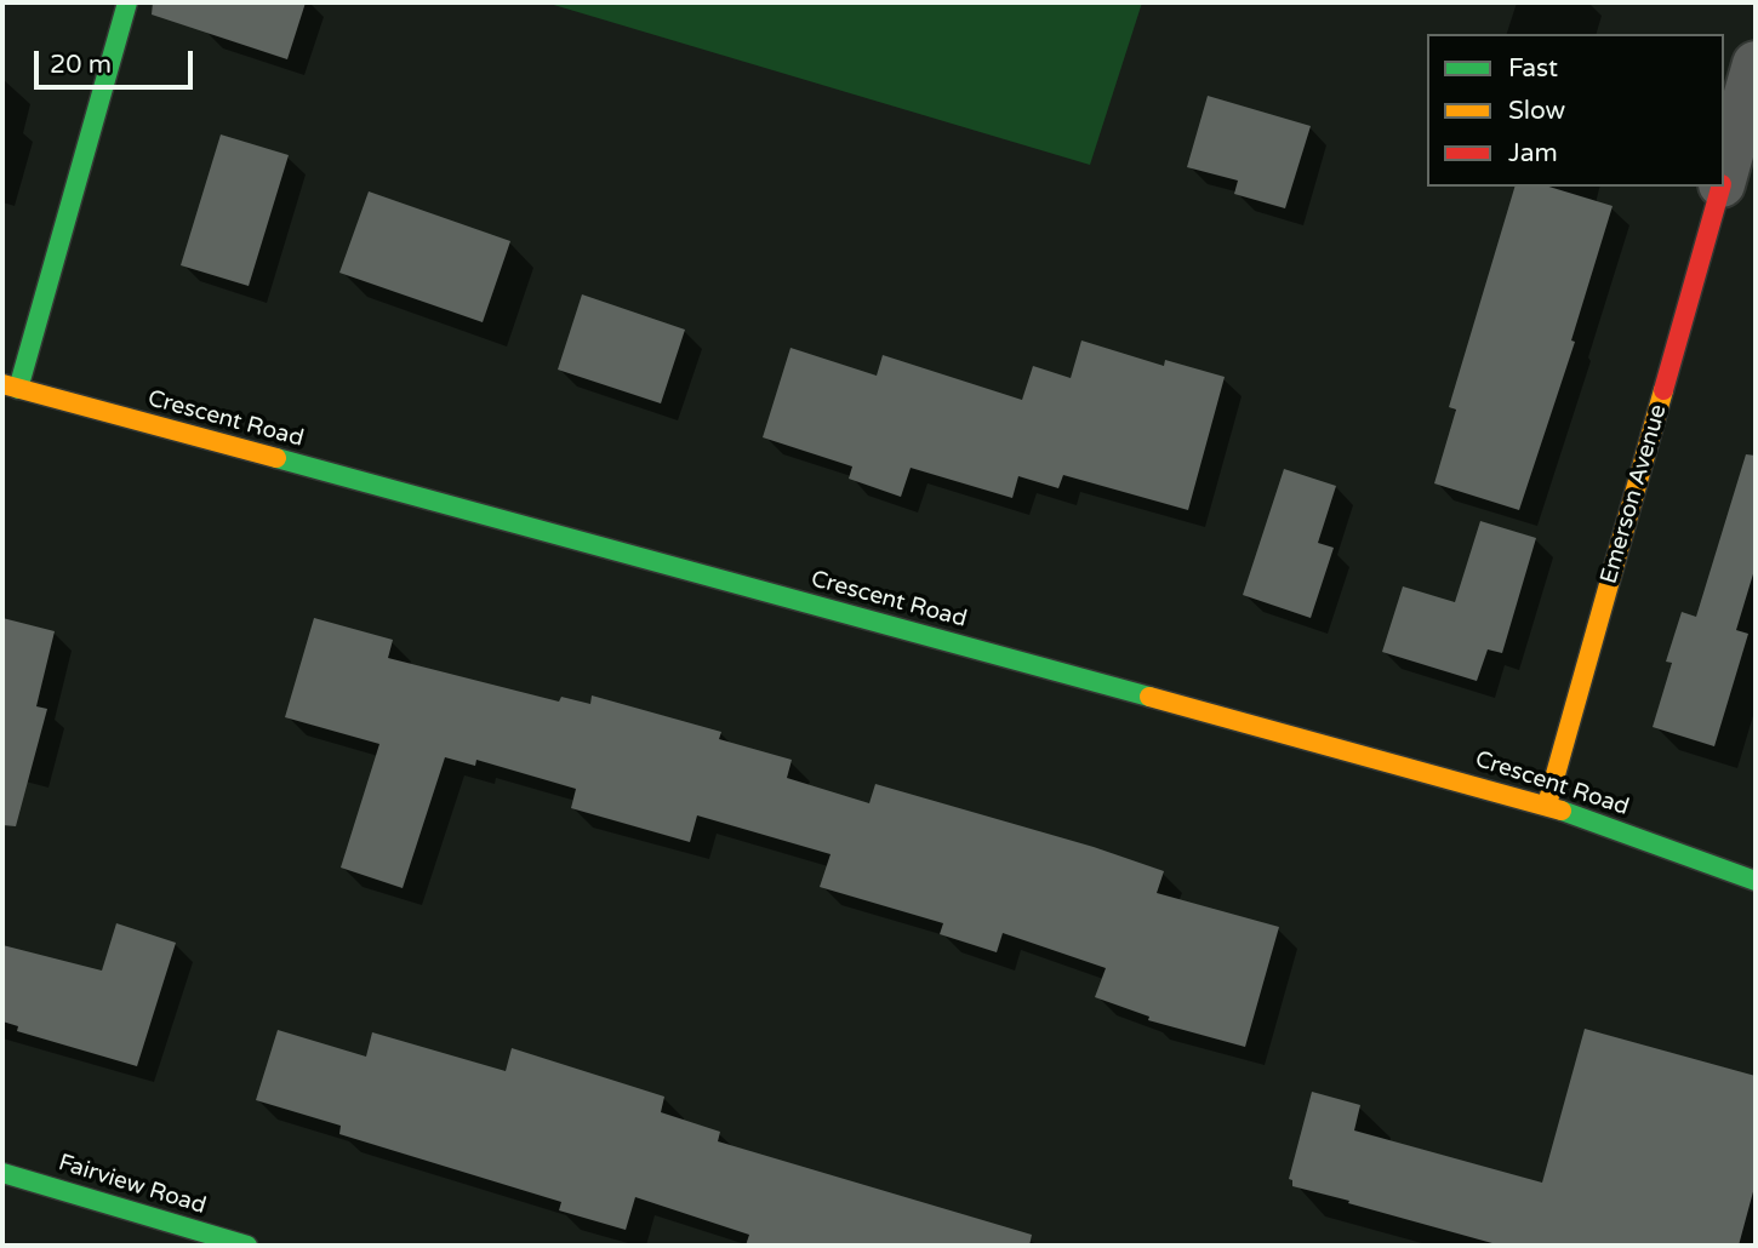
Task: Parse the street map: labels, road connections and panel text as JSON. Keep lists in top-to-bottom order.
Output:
{
  "streets": {
    "street": ["Crescent Road", "Emerson Avenue", "Fairview Road"]
  },
  "crossings": [
    ["Crescent Road", "Emerson Avenue"]
  ],
  "legend": ["Fast", "Slow", "Jam"],
  "scale_bar": "20 m"
}
